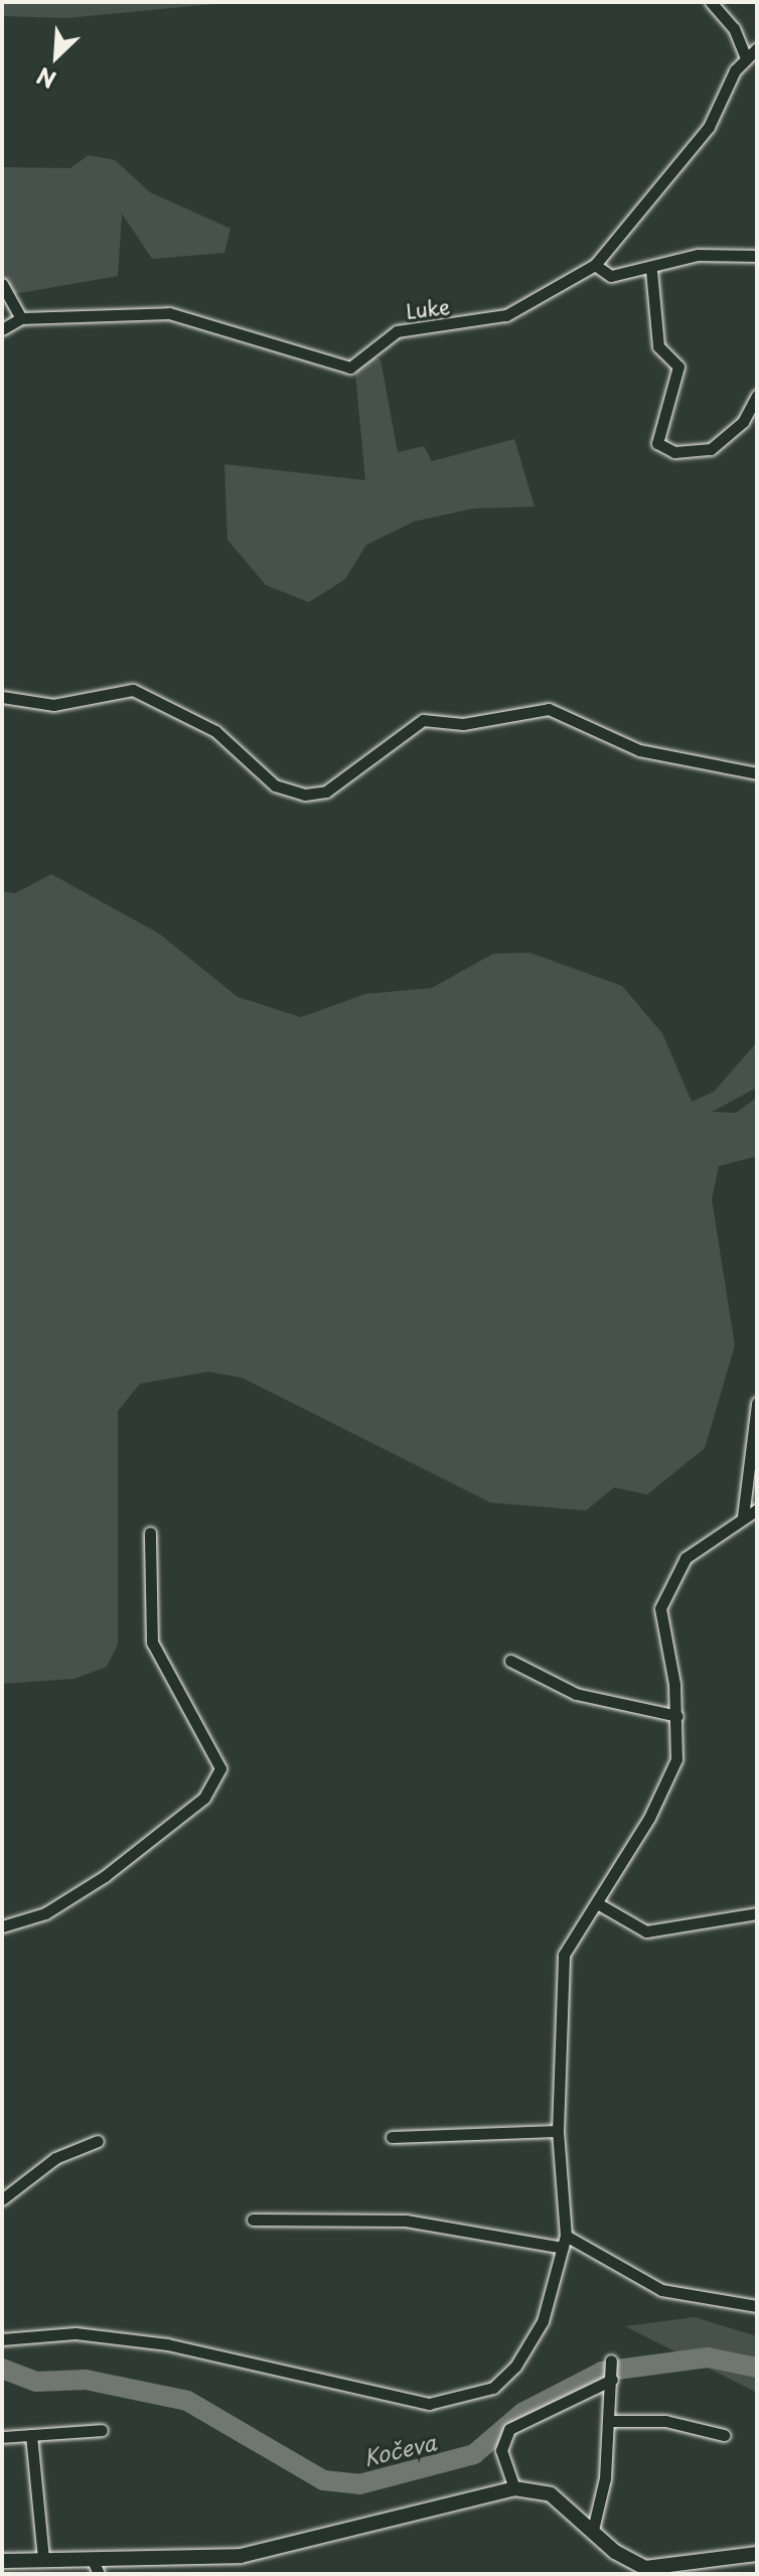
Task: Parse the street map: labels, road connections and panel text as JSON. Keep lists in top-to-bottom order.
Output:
{
  "streets": {
    "street": ["Luke"]
  },
  "water": ["Kočeva"],
  "north": "bottom left"
}
